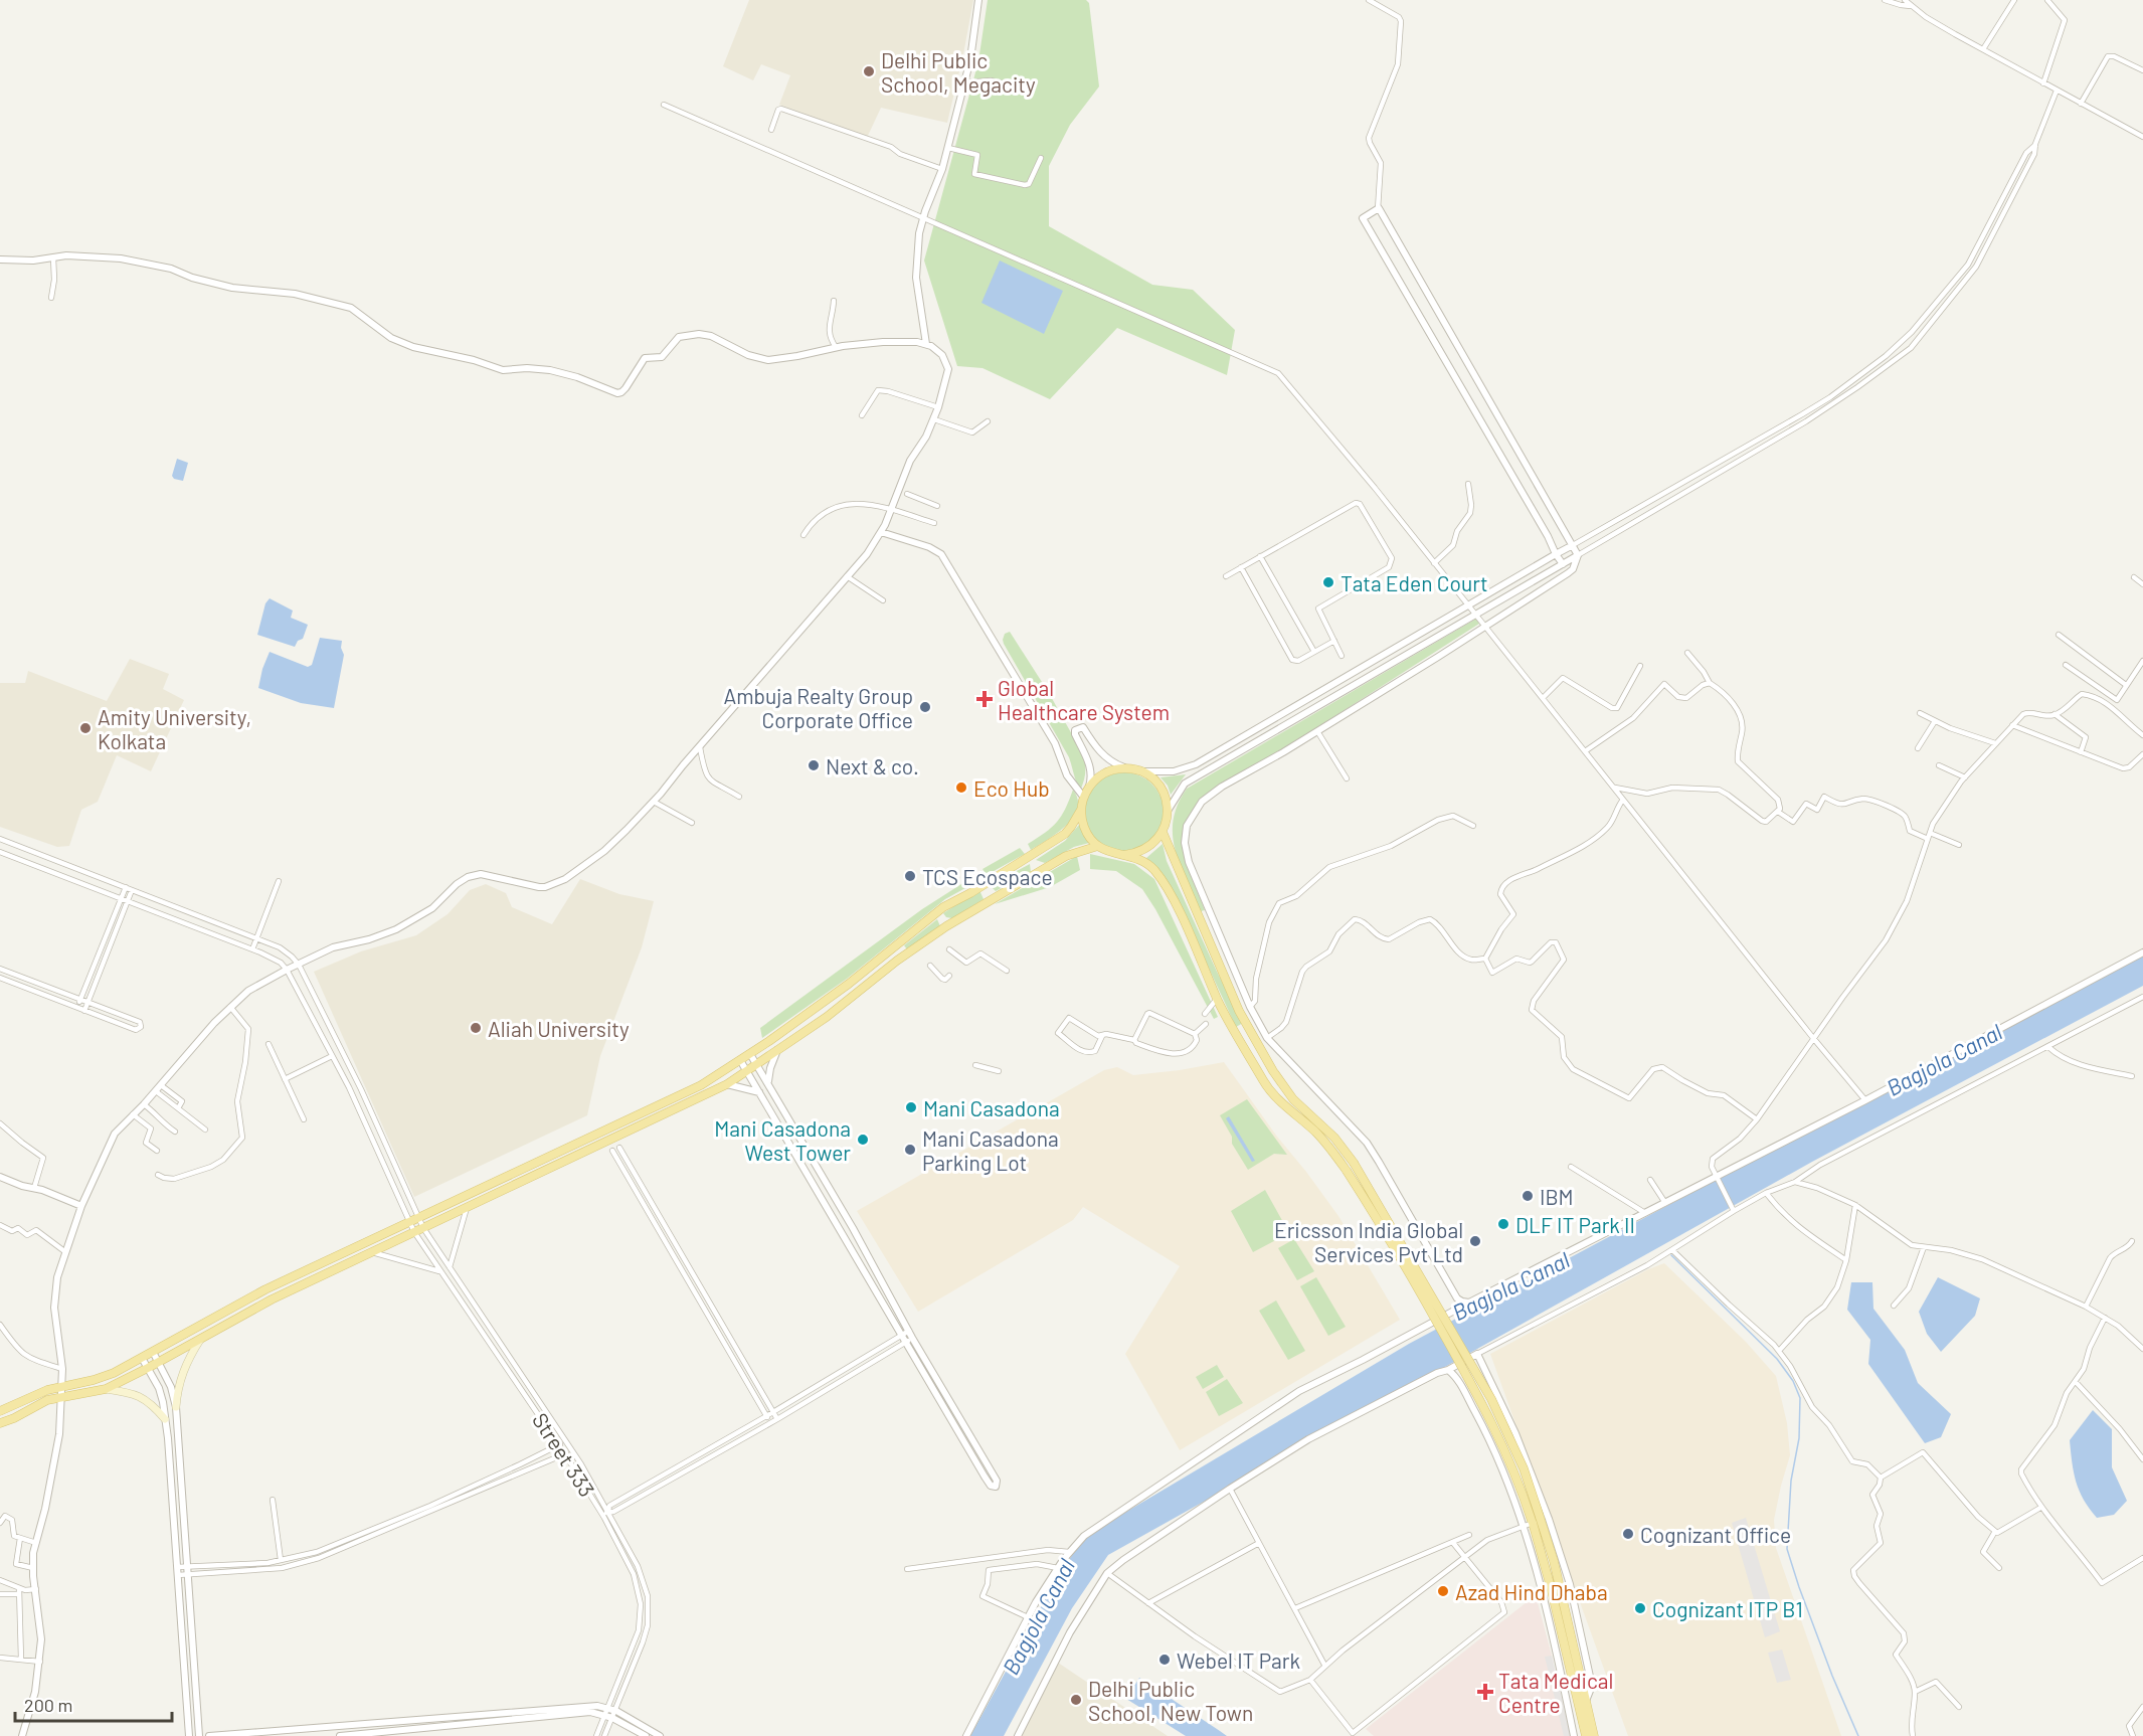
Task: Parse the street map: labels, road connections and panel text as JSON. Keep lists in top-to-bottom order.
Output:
{
  "streets": {
    "street": ["Street 333"]
  },
  "water": ["Bagjola Canal"],
  "places": {
    "other": [
      "Delhi Public School, Megacity",
      "Tata Eden Court",
      "Ambuja Realty Group Corporate Office",
      "Amity University, Kolkata",
      "Next & co.",
      "Eco Hub",
      "TCS Ecospace",
      "Aliah University",
      "Mani Casadona",
      "Mani Casadona West Tower",
      "Mani Casadona Parking Lot",
      "IBM",
      "DLF IT Park II",
      "Ericsson India Global Services Pvt Ltd",
      "Cognizant Office",
      "Azad Hind Dhaba",
      "Cognizant ITP B1",
      "Webel IT Park",
      "Delhi Public School, New Town"
    ],
    "health": ["Global Healthcare System", "Tata Medical Centre"]
  },
  "scale_bar": "200 m"
}
